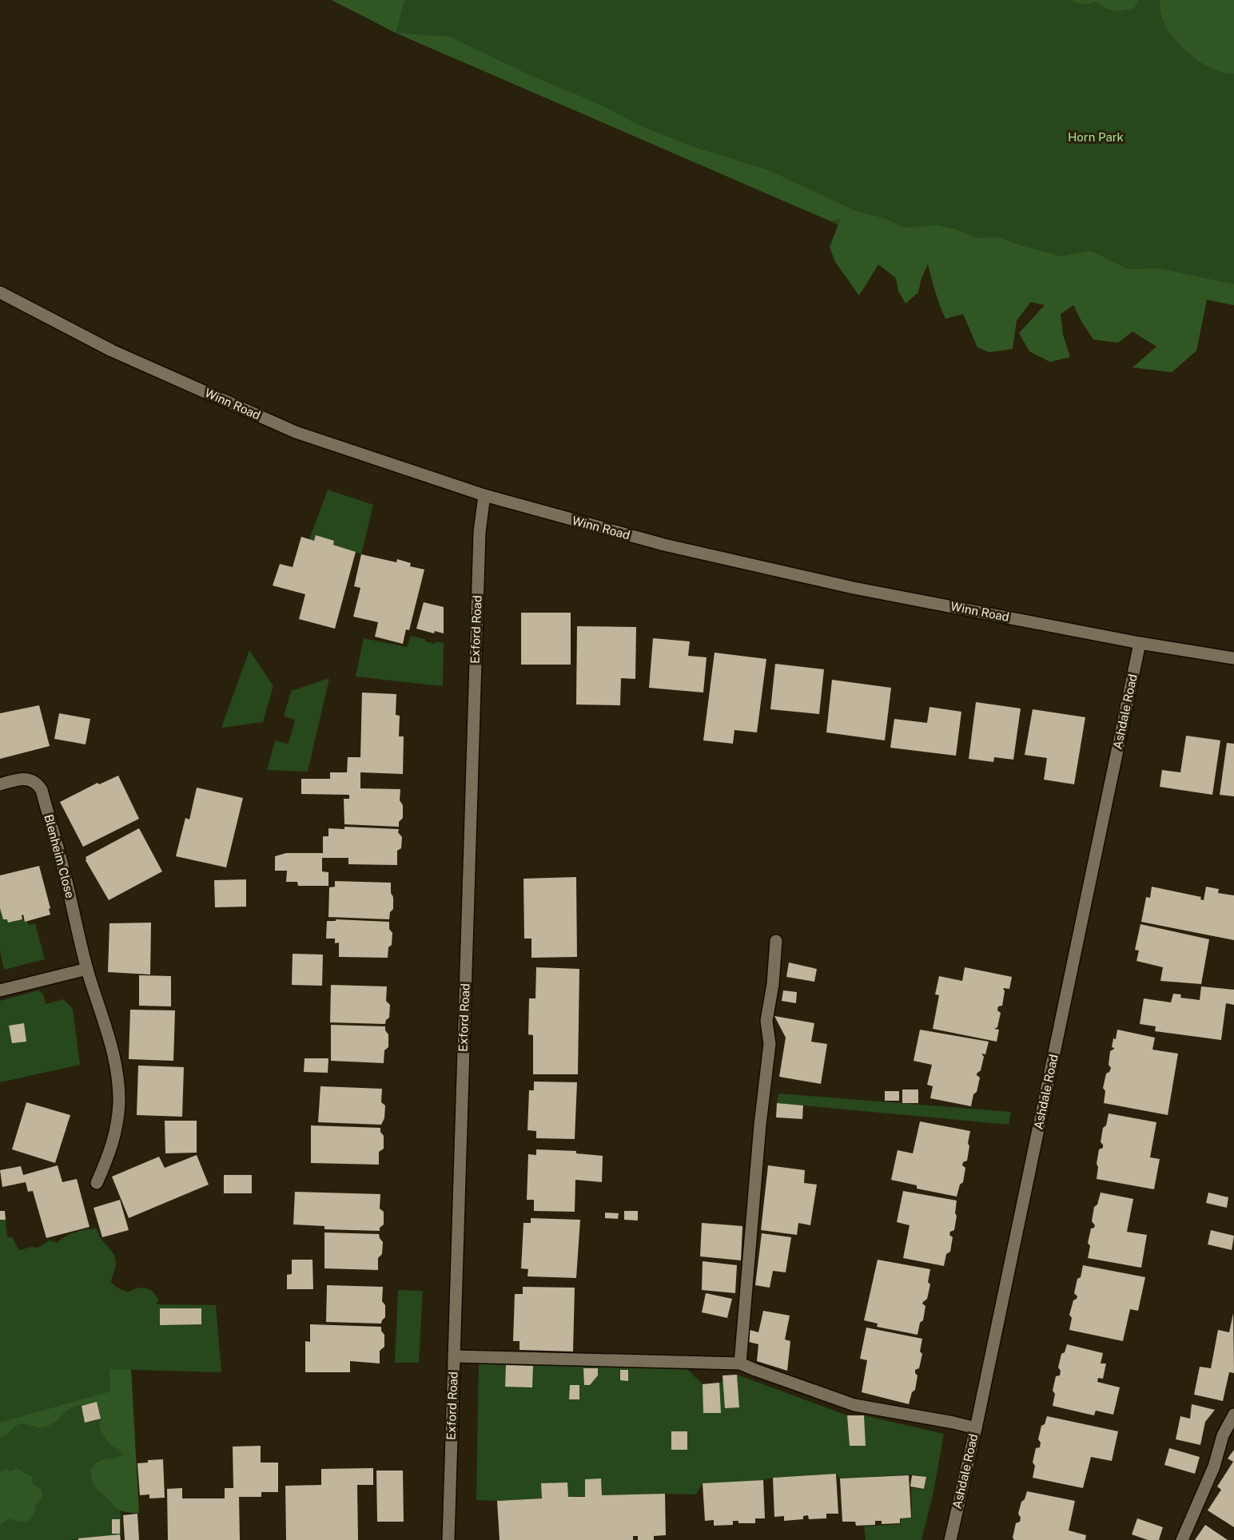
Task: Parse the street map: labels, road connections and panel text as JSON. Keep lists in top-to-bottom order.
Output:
{
  "streets": {
    "street": [
      "Winn Road",
      "Exford Road",
      "Ashdale Road",
      "Blenheim Close"
    ]
  },
  "crossings": [
    ["Winn Road", "Exford Road"],
    ["Winn Road", "Ashdale Road"]
  ],
  "parks": ["Horn Park"]
}
